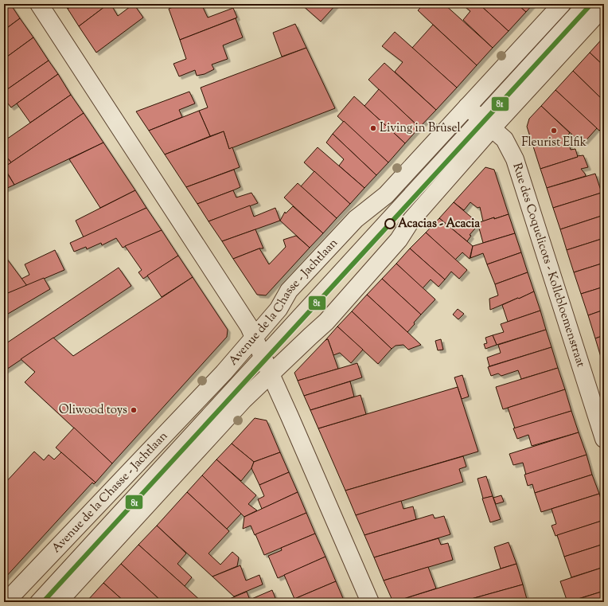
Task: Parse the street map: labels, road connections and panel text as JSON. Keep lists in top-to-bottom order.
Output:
{
  "streets": {
    "street": ["Rue des Coquelicots - Kollebloemenstraat", "Avenue de la Chasse - Jachtlaan"]
  },
  "crossings": [
    ["Rue des Coquelicots - Kollebloemenstraat", "Avenue de la Chasse - Jachtlaan"]
  ],
  "places": [
    "Living in Brûsel",
    "Fleurist Elfik",
    "Acacias - Acacia",
    "Oliwood toys"
  ],
  "lines": ["transit line 81"]
}
